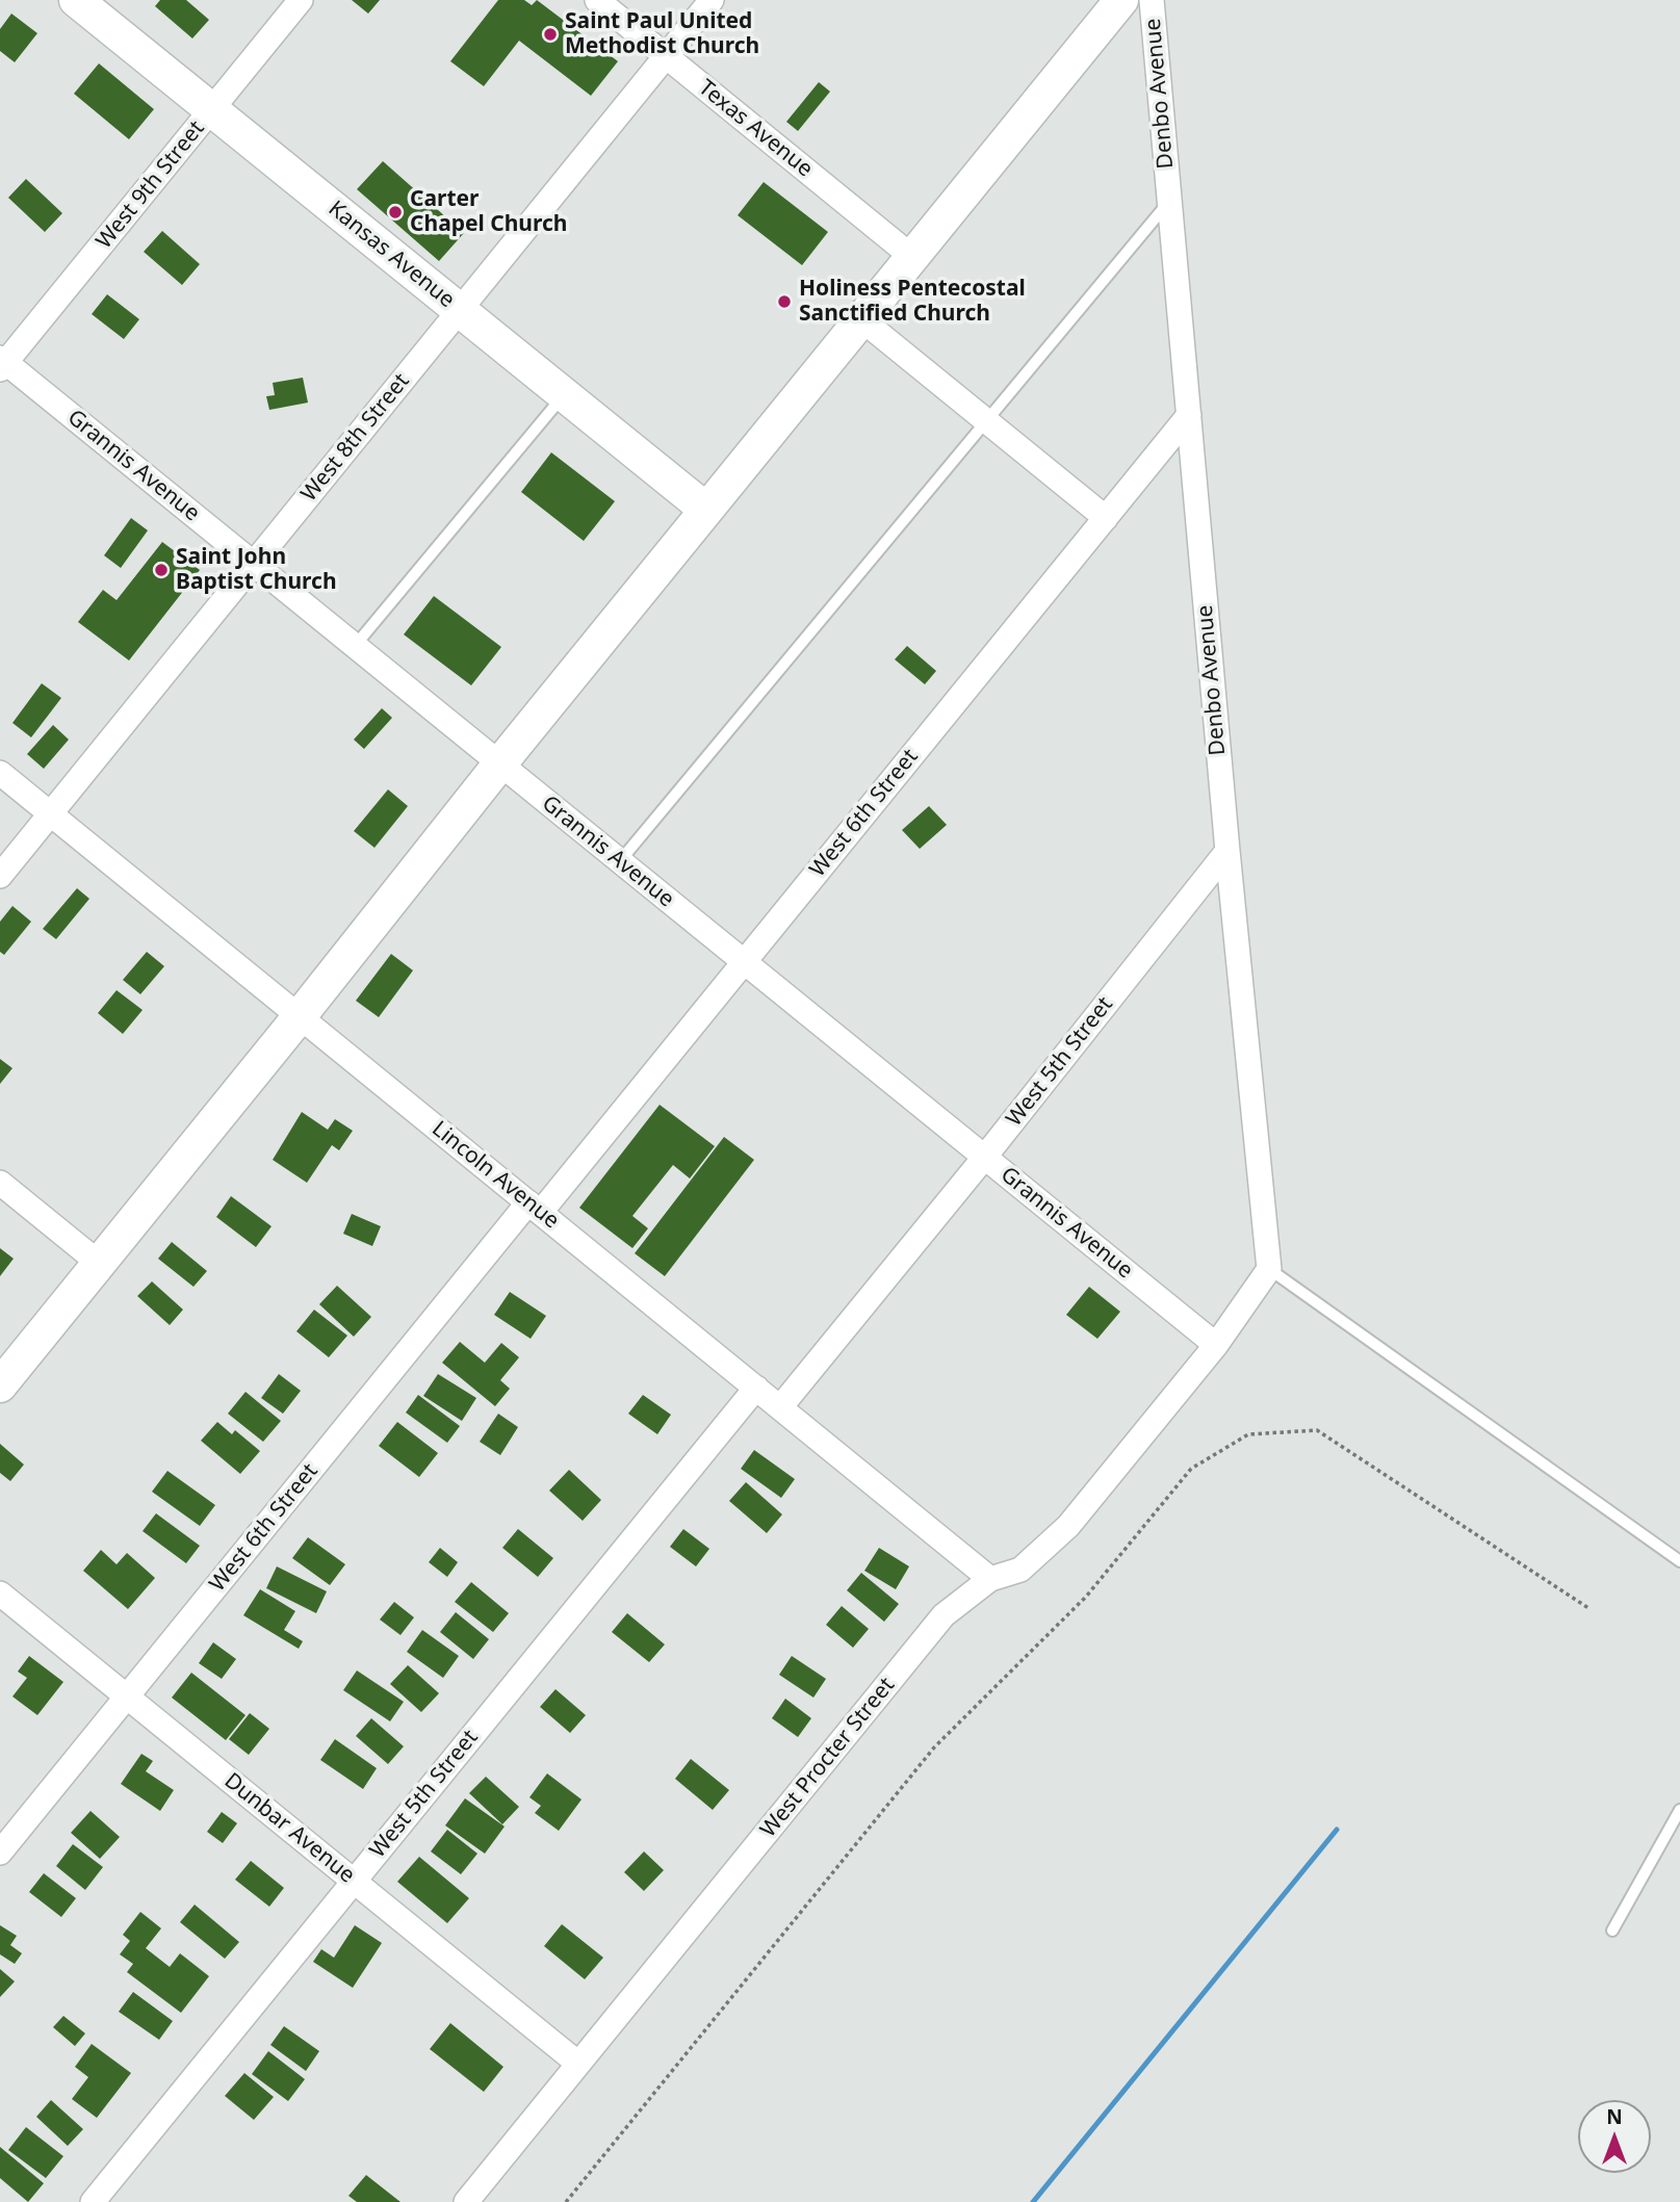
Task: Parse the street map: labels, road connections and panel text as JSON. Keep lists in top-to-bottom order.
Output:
{
  "streets": {
    "main road": ["Kansas Avenue"],
    "street": [
      "Denbo Avenue",
      "Texas Avenue",
      "West 9th Street",
      "West 8th Street",
      "Grannis Avenue",
      "West 6th Street",
      "West 5th Street",
      "Lincoln Avenue",
      "West Procter Street",
      "Dunbar Avenue"
    ]
  },
  "crossings": [
    ["Denbo Avenue", "West 6th Street"],
    ["Denbo Avenue", "West 5th Street"],
    ["Texas Avenue", "West 8th Street"],
    ["West 9th Street", "Kansas Avenue"],
    ["West 9th Street", "Grannis Avenue"],
    ["Kansas Avenue", "West 8th Street"],
    ["West 8th Street", "Grannis Avenue"],
    ["West 8th Street", "Lincoln Avenue"],
    ["Grannis Avenue", "West 6th Street"],
    ["Grannis Avenue", "West 5th Street"],
    ["Grannis Avenue", "West Procter Street"],
    ["West 6th Street", "Lincoln Avenue"],
    ["West 6th Street", "Dunbar Avenue"],
    ["West 5th Street", "Lincoln Avenue"],
    ["West 5th Street", "Dunbar Avenue"],
    ["Lincoln Avenue", "West Procter Street"],
    ["West Procter Street", "Dunbar Avenue"]
  ],
  "places": [
    "Saint Paul United Methodist Church",
    "Carter Chapel Church",
    "Holiness Pentecostal Sanctified Church",
    "Saint John Baptist Church"
  ],
  "north": "top"
}
